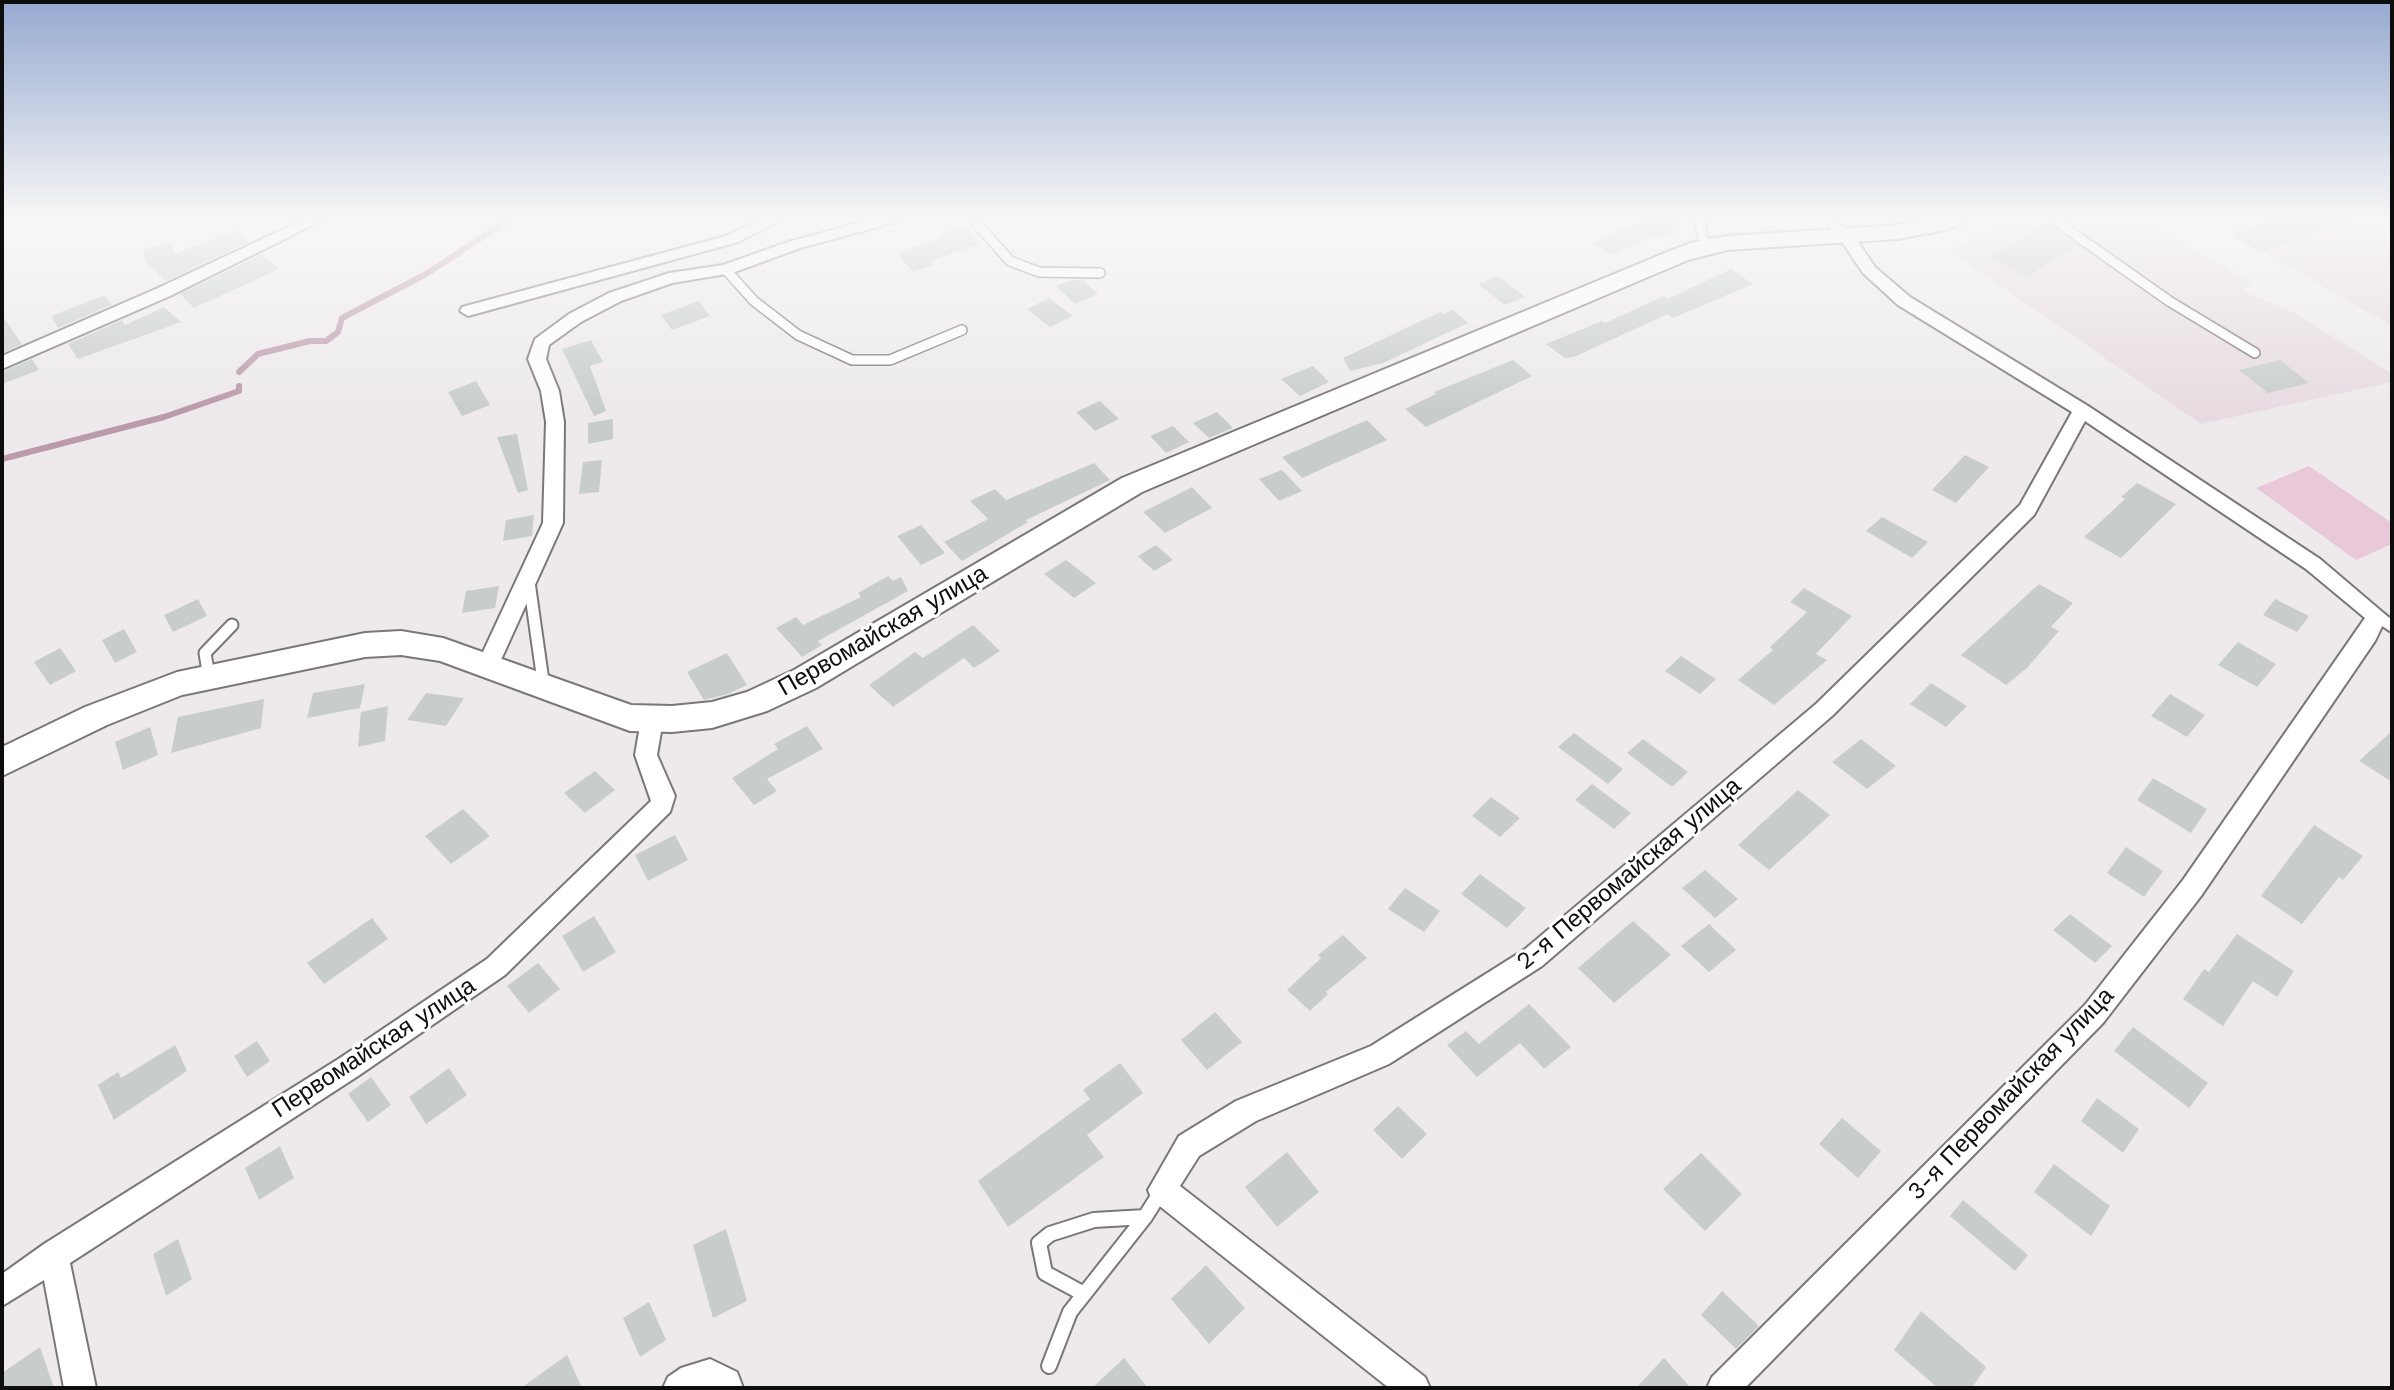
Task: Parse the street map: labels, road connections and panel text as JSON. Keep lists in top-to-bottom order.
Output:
{
  "streets": {
    "street": ["Первомайская улица", "2-я Первомайская улица", "3-я Первомайская улица"]
  }
}
